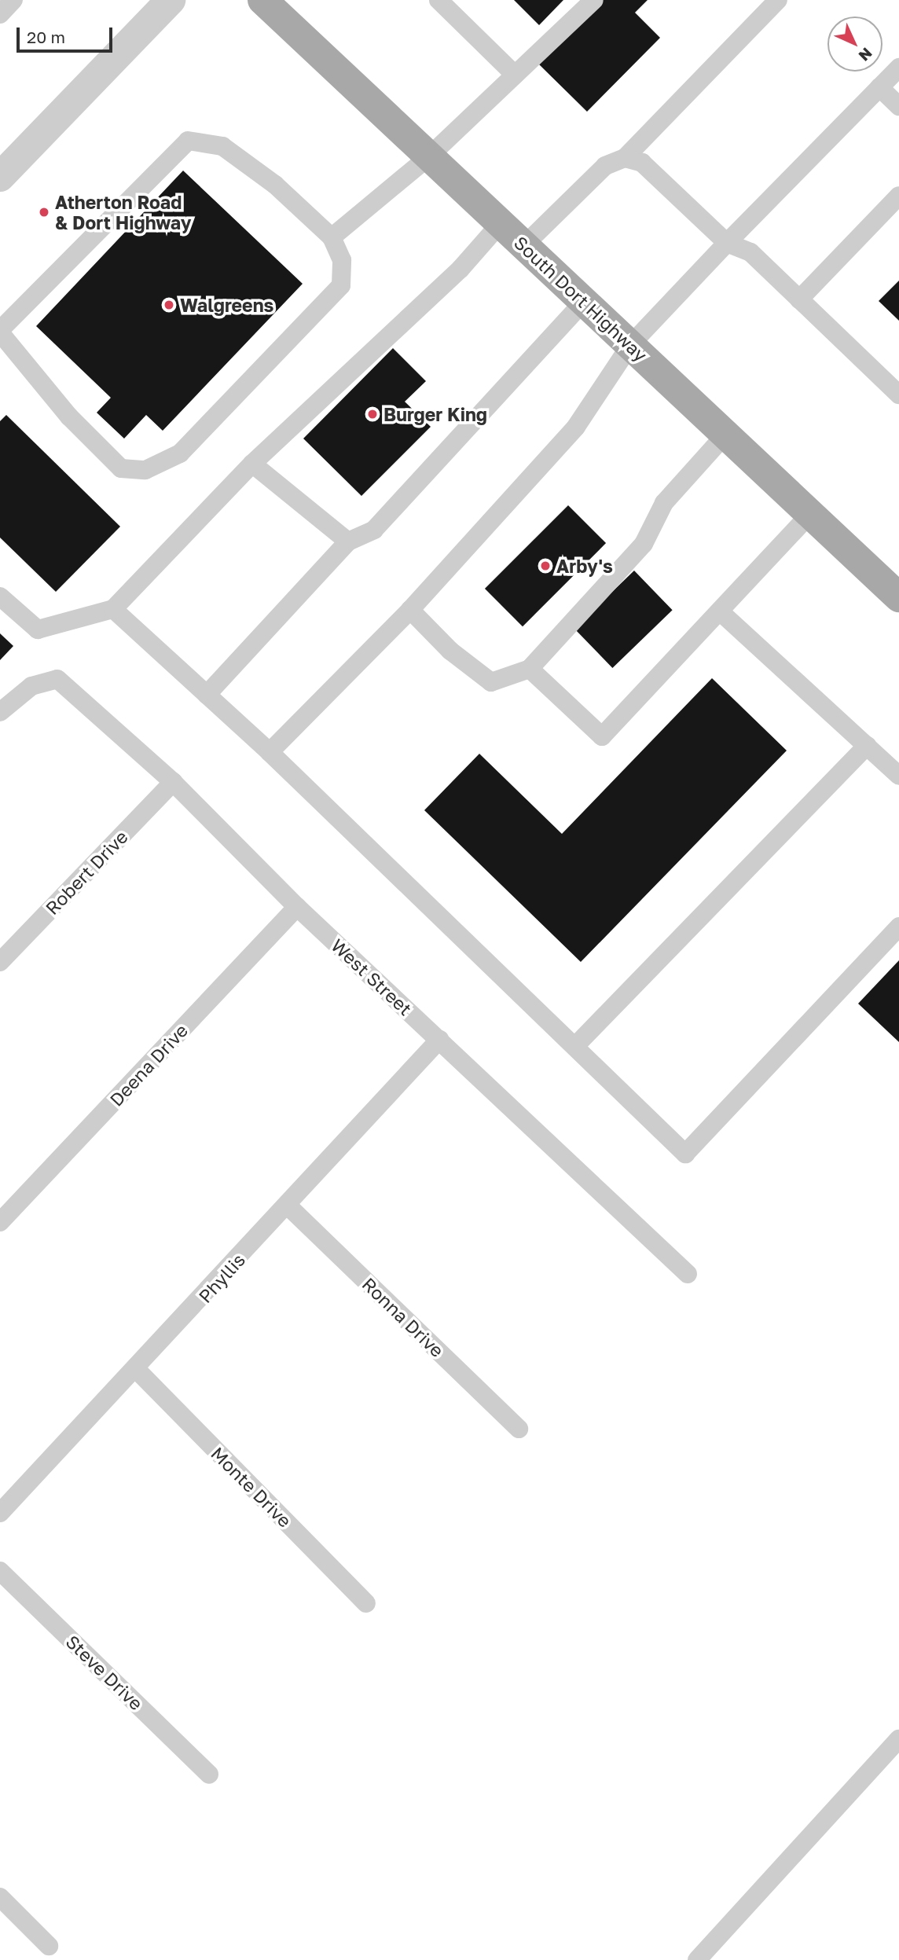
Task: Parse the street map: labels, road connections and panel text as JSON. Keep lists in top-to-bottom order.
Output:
{
  "streets": {
    "main road": ["South Dort Highway"],
    "lane": [
      "Robert Drive",
      "West Street",
      "Deena Drive",
      "Phyllis",
      "Ronna Drive",
      "Monte Drive",
      "Steve Drive"
    ]
  },
  "crossings": [
    ["Robert Drive", "West Street"],
    ["West Street", "Deena Drive"],
    ["West Street", "Phyllis"],
    ["Phyllis", "Ronna Drive"],
    ["Phyllis", "Monte Drive"]
  ],
  "places": [
    "Atherton Road & Dort Highway",
    "Walgreens",
    "Burger King",
    "Arby's"
  ],
  "scale_bar": "20 m",
  "north": "bottom right"
}
